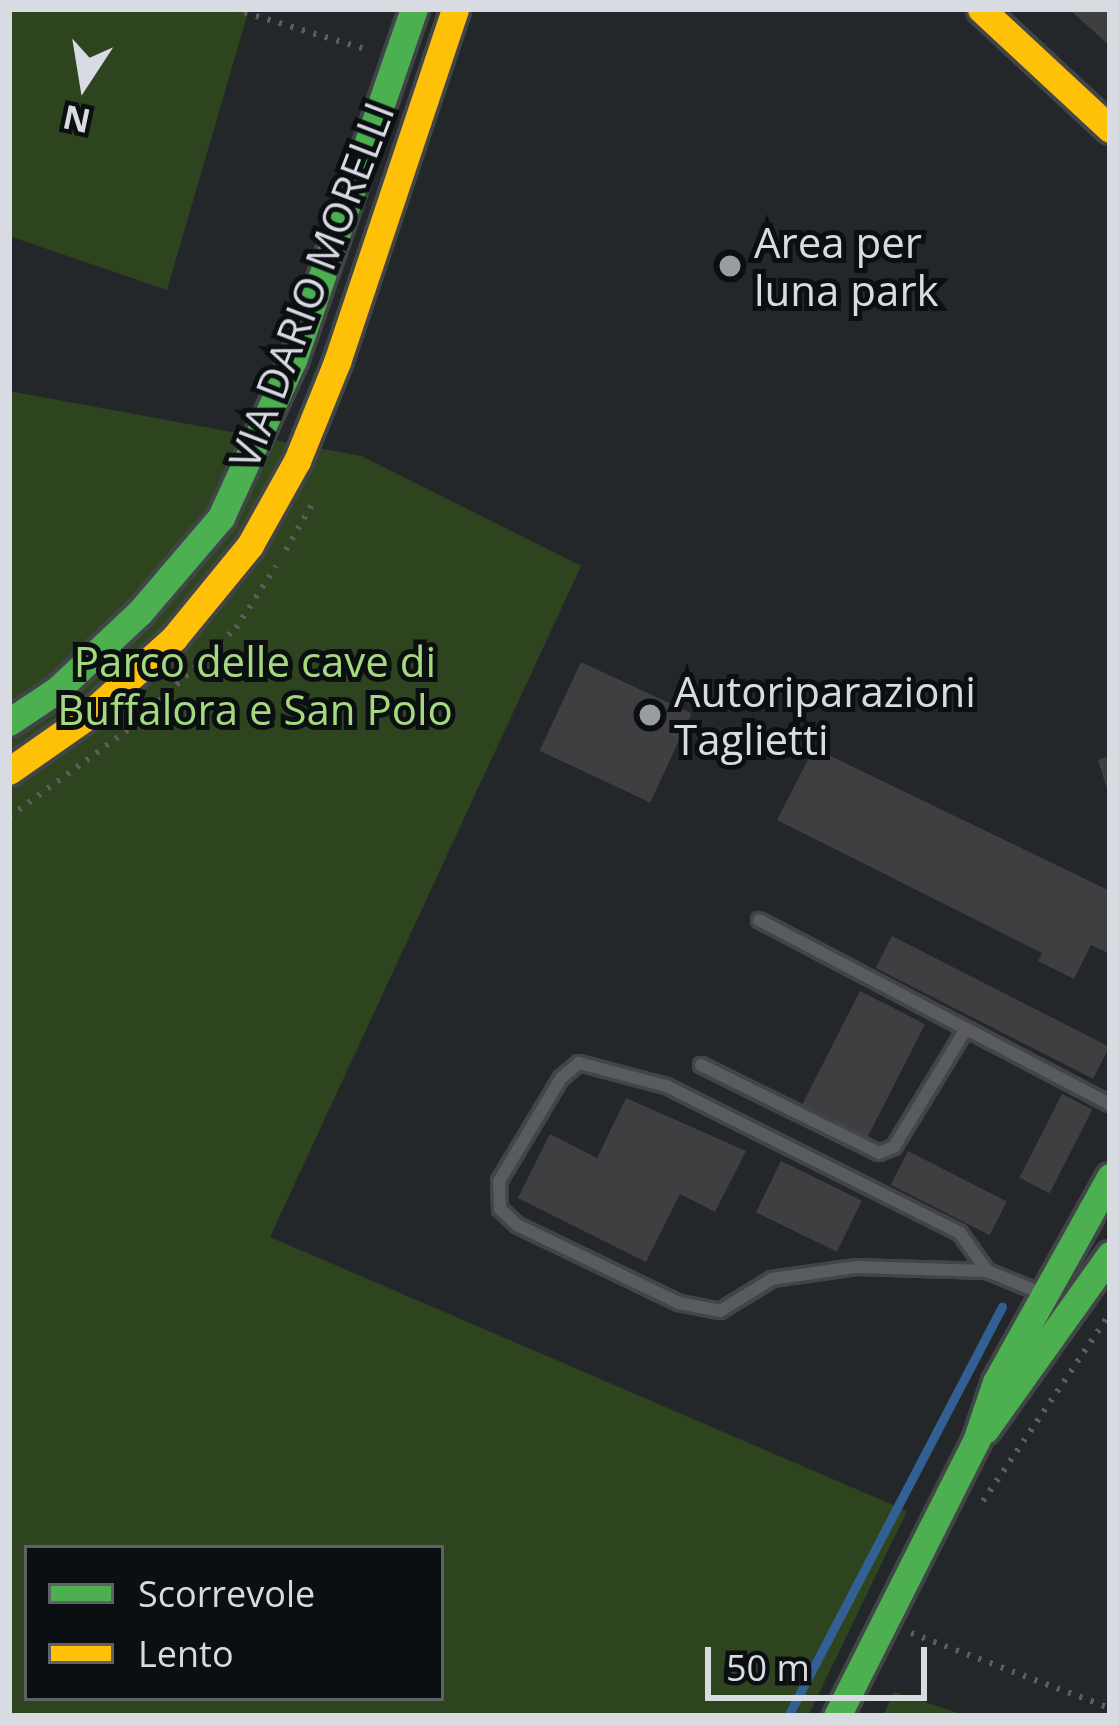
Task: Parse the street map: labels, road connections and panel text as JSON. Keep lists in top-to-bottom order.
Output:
{
  "streets": {
    "street": ["VIA DARIO MORELLI"]
  },
  "parks": ["Parco delle cave di Buffalora e San Polo"],
  "places": ["Area per luna park", "Autoriparazioni Taglietti"],
  "legend": ["Scorrevole", "Lento"],
  "scale_bar": "50 m",
  "north": "bottom"
}
